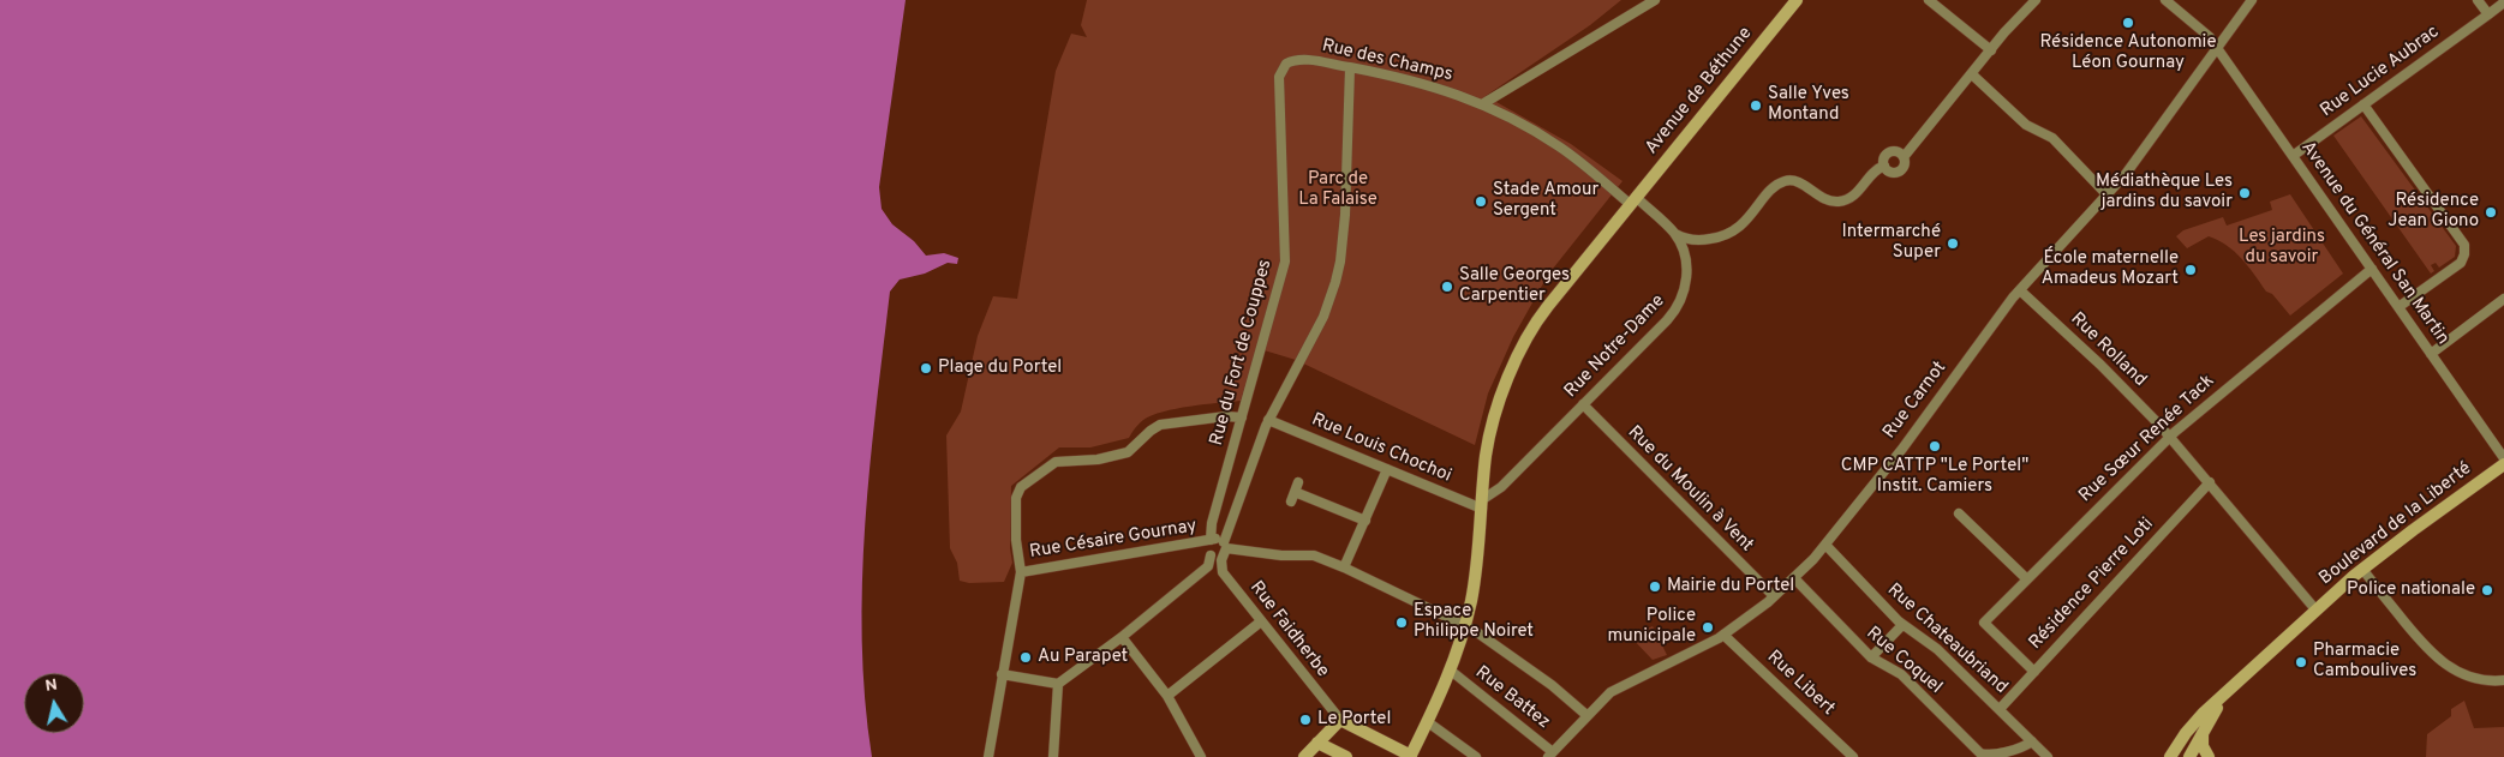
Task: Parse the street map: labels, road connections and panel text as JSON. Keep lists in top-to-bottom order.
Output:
{
  "streets": {
    "street": [
      "Rue des Champs",
      "Rue Lucie Aubrac",
      "Avenue de Béthune",
      "Avenue du Général San Martin",
      "Rue Notre-Dame",
      "Rue Rolland",
      "Rue du Fort de Couppes",
      "Rue Carnot",
      "Rue Sœur Renée Tack",
      "Rue Louis Chochoi",
      "Rue du Moulin à Vent",
      "Boulevard de la Liberté",
      "Rue Césaire Gournay",
      "Résidence Pierre Loti",
      "Rue Faidherbe",
      "Rue Chateaubriand",
      "Rue Coquel",
      "Rue Libert",
      "Rue Battez"
    ]
  },
  "crossings": [
    ["Rue des Champs", "Avenue de Béthune"],
    ["Rue des Champs", "Rue Notre-Dame"],
    ["Rue des Champs", "Rue du Fort de Couppes"],
    ["Rue Lucie Aubrac", "Avenue du Général San Martin"],
    ["Avenue de Béthune", "Rue Notre-Dame"],
    ["Avenue de Béthune", "Rue Louis Chochoi"],
    ["Avenue de Béthune", "Rue Battez"],
    ["Avenue du Général San Martin", "Rue Carnot"],
    ["Avenue du Général San Martin", "Rue Sœur Renée Tack"],
    ["Rue Notre-Dame", "Rue Louis Chochoi"],
    ["Rue Notre-Dame", "Rue du Moulin à Vent"],
    ["Rue Rolland", "Rue Carnot"],
    ["Rue Rolland", "Rue Sœur Renée Tack"],
    ["Rue Rolland", "Boulevard de la Liberté"],
    ["Rue Rolland", "Résidence Pierre Loti"],
    ["Rue du Fort de Couppes", "Rue Césaire Gournay"],
    ["Rue Carnot", "Rue du Moulin à Vent"],
    ["Rue Carnot", "Rue Chateaubriand"],
    ["Rue Carnot", "Rue Coquel"],
    ["Rue Carnot", "Rue Libert"],
    ["Rue Carnot", "Rue Battez"],
    ["Rue Sœur Renée Tack", "Résidence Pierre Loti"],
    ["Rue Césaire Gournay", "Rue Faidherbe"],
    ["Résidence Pierre Loti", "Rue Chateaubriand"],
    ["Rue Chateaubriand", "Rue Coquel"]
  ],
  "parks": ["Parc de La Falaise", "Les jardins du savoir"],
  "places": [
    "Résidence Autonomie Léon Gournay",
    "Salle Yves Montand",
    "Médiathèque Les jardins du savoir",
    "Stade Amour Sergent",
    "Résidence Jean Giono",
    "Intermarché Super",
    "École maternelle Amadeus Mozart",
    "Salle Georges Carpentier",
    "Plage du Portel",
    "CMP CATTP \"Le Portel\" Instit. Camiers",
    "Mairie du Portel",
    "Police nationale",
    "Espace Philippe Noiret",
    "Police municipale",
    "Au Parapet",
    "Pharmacie Camboulives",
    "Le Portel"
  ],
  "north": "top"
}
